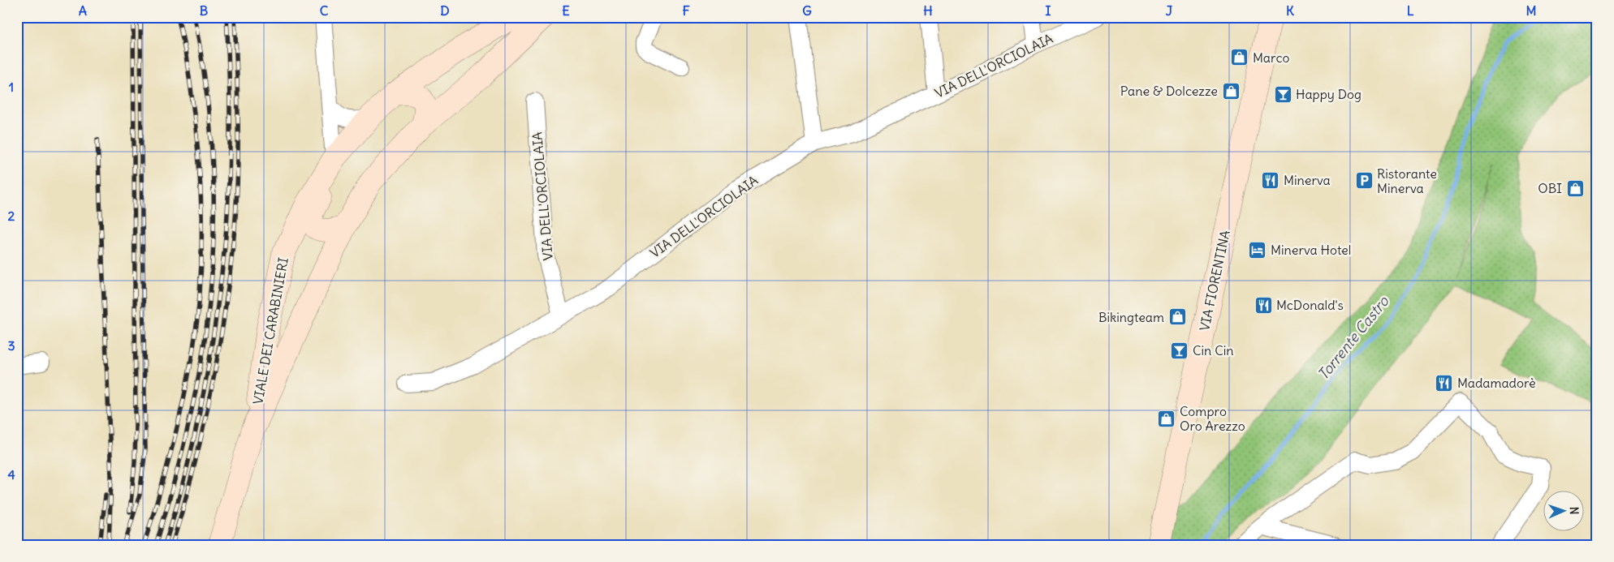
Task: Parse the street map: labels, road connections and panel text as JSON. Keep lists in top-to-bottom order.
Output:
{
  "streets": {
    "main road": ["VIA FIORENTINA", "VIALE DEI CARABINIERI"],
    "street": ["VIA DELL'ORCIOLAIA"]
  },
  "water": ["Torrente Castro"],
  "places": {
    "shop": [
      "Marco",
      "Pane & Dolcezze",
      "OBI",
      "Bikingteam",
      "Compro Oro Arezzo"
    ],
    "bar": ["Happy Dog", "Cin Cin"],
    "restaurant": ["Minerva", "McDonald's", "Madamadorè"],
    "parking": ["Ristorante Minerva"],
    "hotel": ["Minerva Hotel"]
  },
  "north": "right",
  "grid": {
    "columns": [
      "A",
      "B",
      "C",
      "D",
      "E",
      "F",
      "G",
      "H",
      "I",
      "J",
      "K",
      "L",
      "M"
    ],
    "rows": [
      "1",
      "2",
      "3",
      "4"
    ]
  }
}
